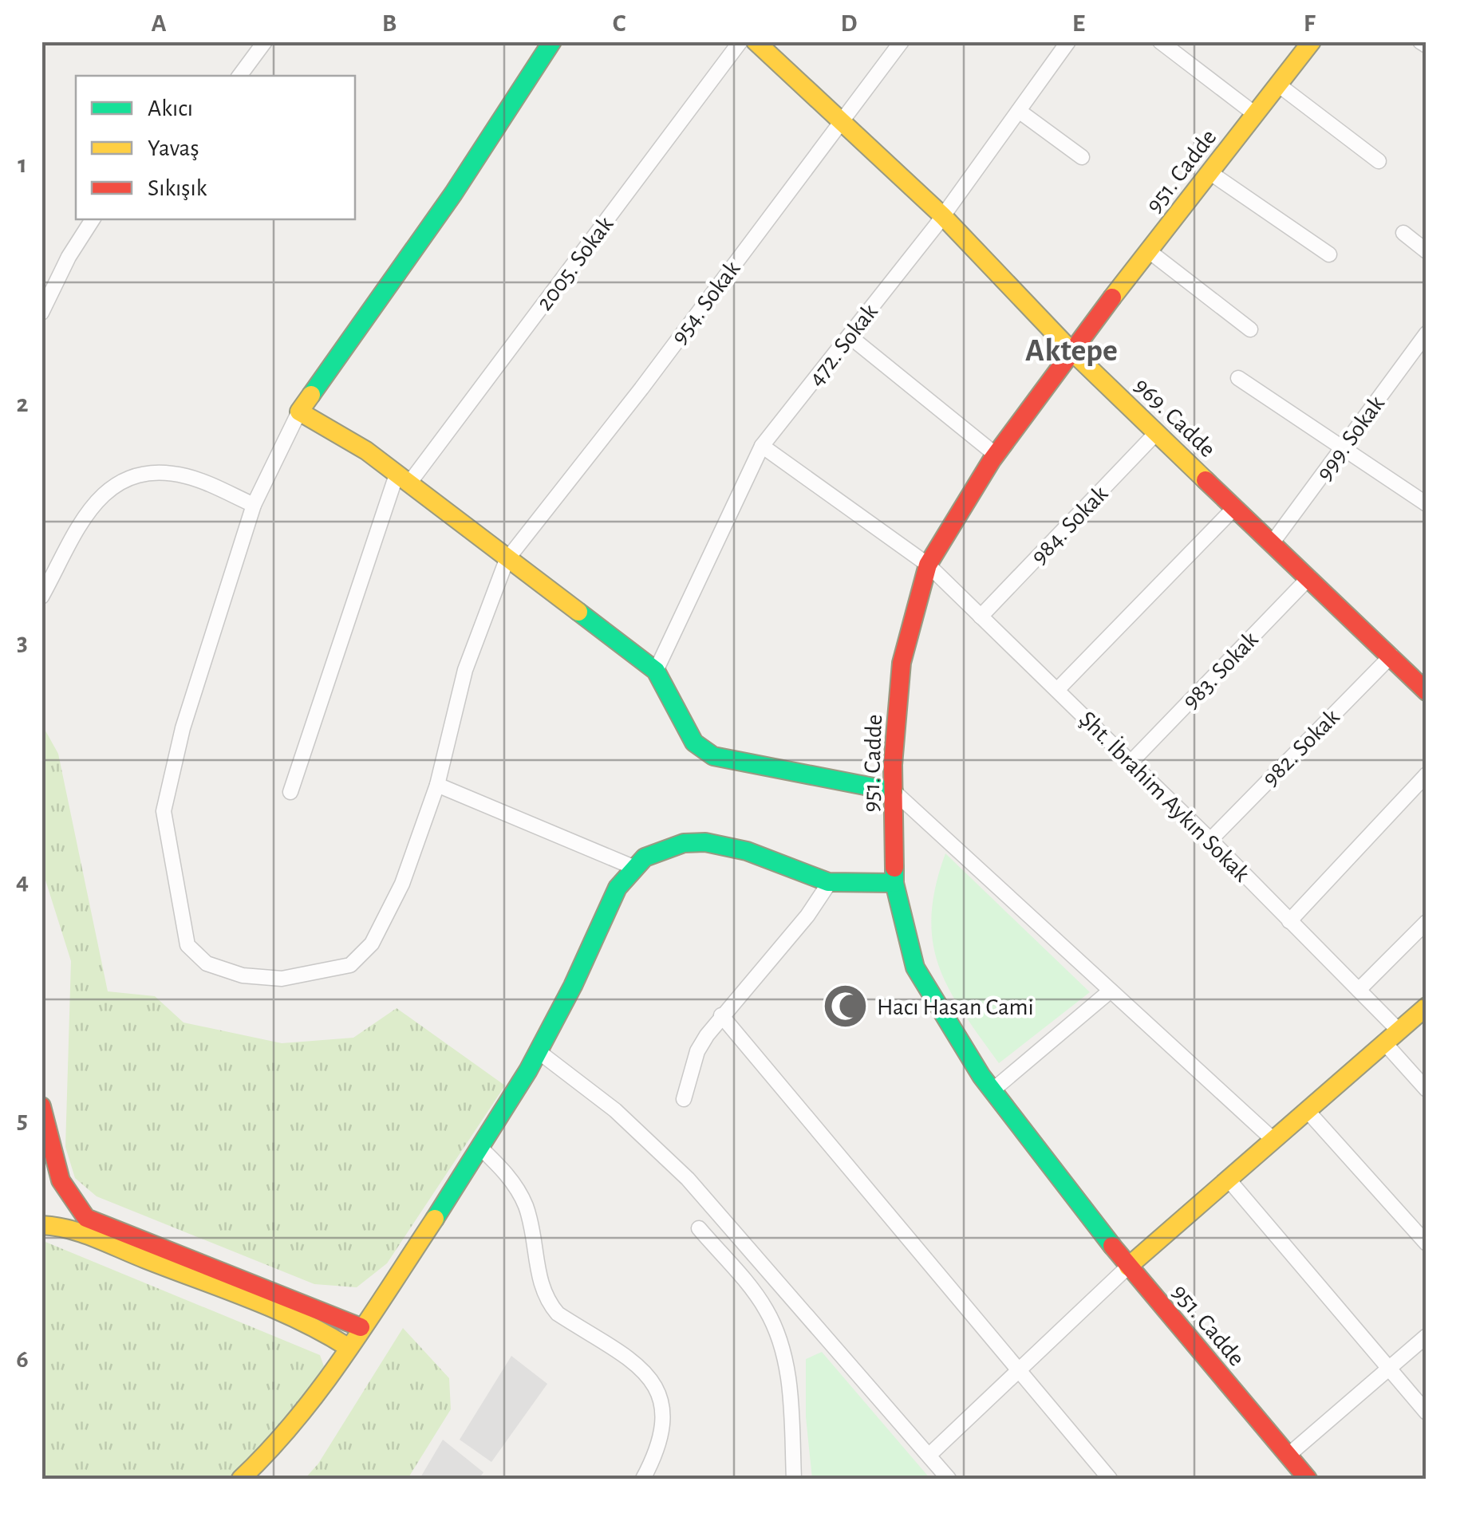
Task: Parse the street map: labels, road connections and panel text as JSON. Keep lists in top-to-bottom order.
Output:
{
  "streets": {
    "street": [
      "951. Cadde",
      "2005. Sokak",
      "954. Sokak",
      "472. Sokak",
      "969. Cadde",
      "999. Sokak",
      "984. Sokak",
      "983. Sokak",
      "982. Sokak",
      "Şht. İbrahim Aykın Sokak"
    ]
  },
  "crossings": [
    ["951. Cadde", "969. Cadde"],
    ["951. Cadde", "Şht. İbrahim Aykın Sokak"],
    ["954. Sokak", "969. Cadde"],
    ["472. Sokak", "969. Cadde"],
    ["472. Sokak", "Şht. İbrahim Aykın Sokak"],
    ["969. Cadde", "999. Sokak"],
    ["969. Cadde", "984. Sokak"],
    ["969. Cadde", "983. Sokak"],
    ["969. Cadde", "982. Sokak"],
    ["984. Sokak", "Şht. İbrahim Aykın Sokak"],
    ["983. Sokak", "Şht. İbrahim Aykın Sokak"],
    ["982. Sokak", "Şht. İbrahim Aykın Sokak"]
  ],
  "districts": ["Aktepe"],
  "places": {
    "mosque": ["Hacı Hasan Cami"]
  },
  "legend": ["Akıcı", "Yavaş", "Sıkışık"],
  "grid": {
    "columns": [
      "A",
      "B",
      "C",
      "D",
      "E",
      "F"
    ],
    "rows": [
      "1",
      "2",
      "3",
      "4",
      "5",
      "6"
    ]
  }
}
